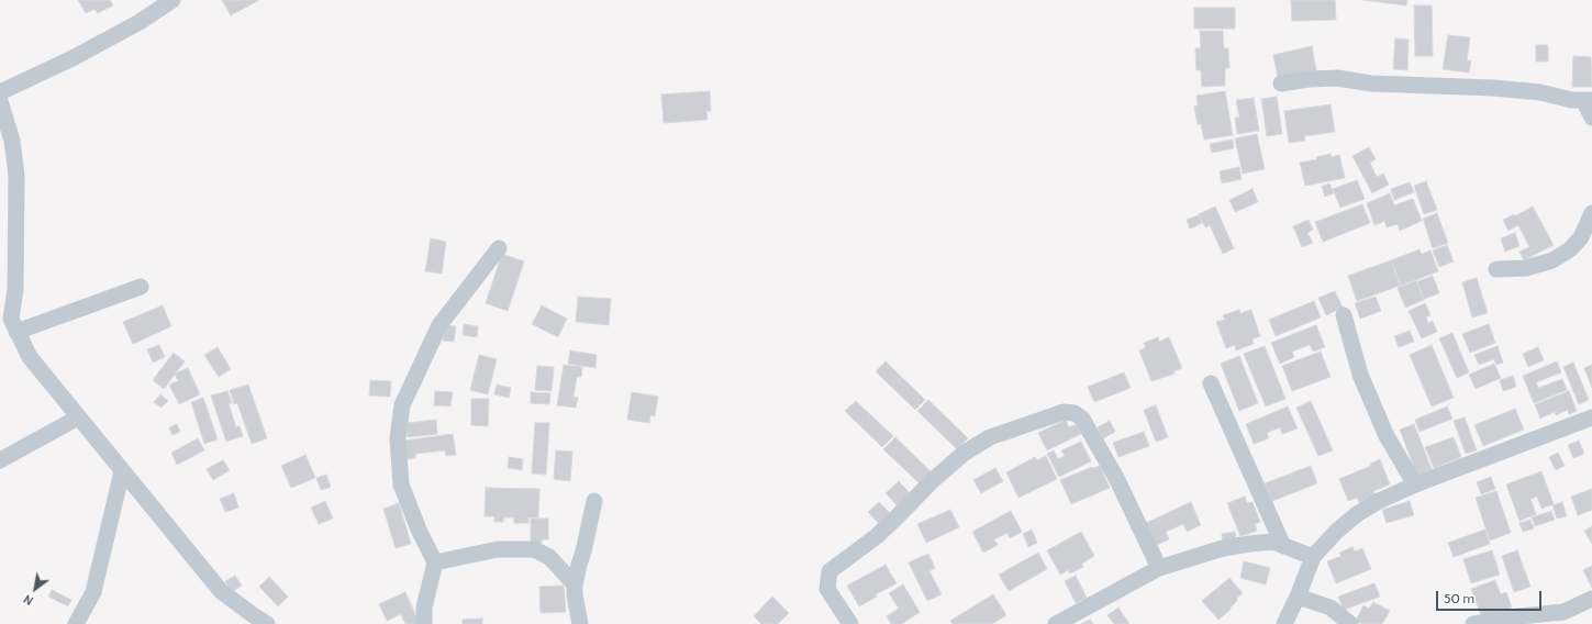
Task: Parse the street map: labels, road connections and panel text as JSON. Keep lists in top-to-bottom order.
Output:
{
  "scale_bar": "50 m",
  "north": "bottom left"
}
